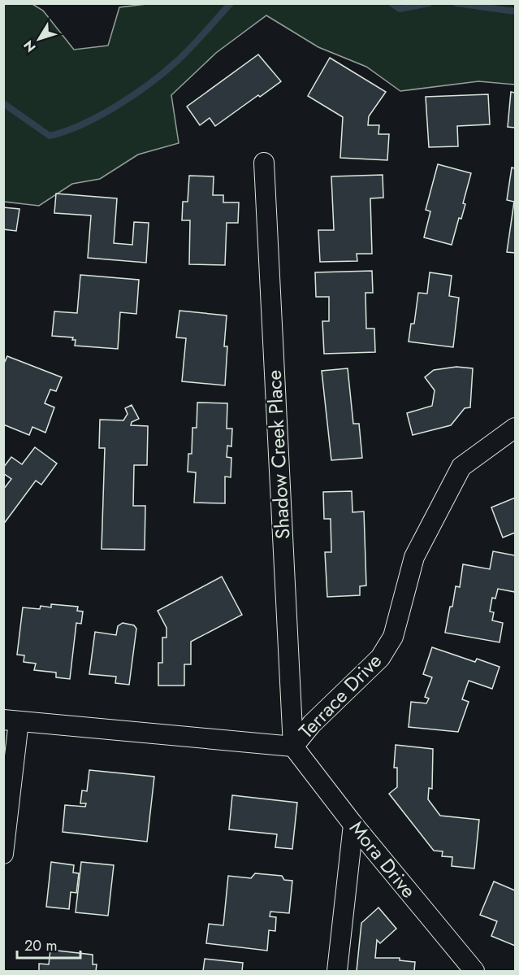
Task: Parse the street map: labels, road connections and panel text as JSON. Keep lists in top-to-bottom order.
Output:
{
  "streets": {
    "street": ["Shadow Creek Place", "Terrace Drive", "Mora Drive"]
  },
  "crossings": [
    ["Shadow Creek Place", "Terrace Drive"],
    ["Shadow Creek Place", "Mora Drive"],
    ["Terrace Drive", "Mora Drive"]
  ],
  "scale_bar": "20 m",
  "north": "bottom left"
}
